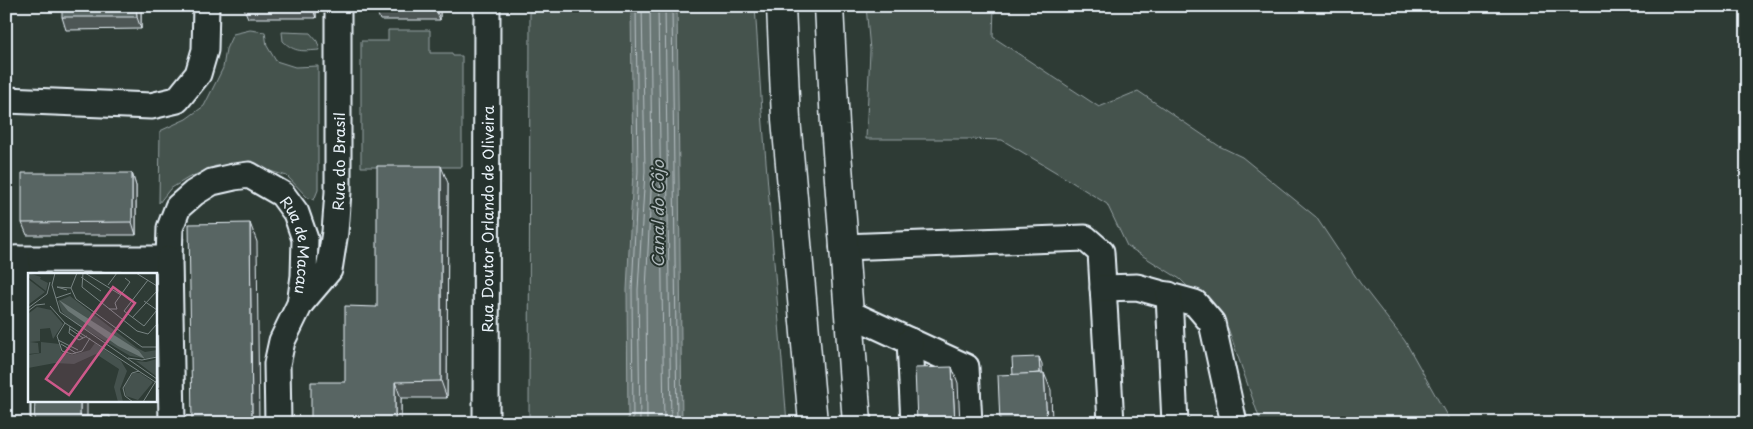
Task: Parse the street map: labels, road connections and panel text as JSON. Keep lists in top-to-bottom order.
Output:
{
  "streets": {
    "street": ["Rua do Brasil", "Rua Doutor Orlando de Oliveira", "Rua de Macau"]
  },
  "crossings": [
    ["Rua do Brasil", "Rua de Macau"]
  ],
  "water": ["Canal do Côjo"]
}
